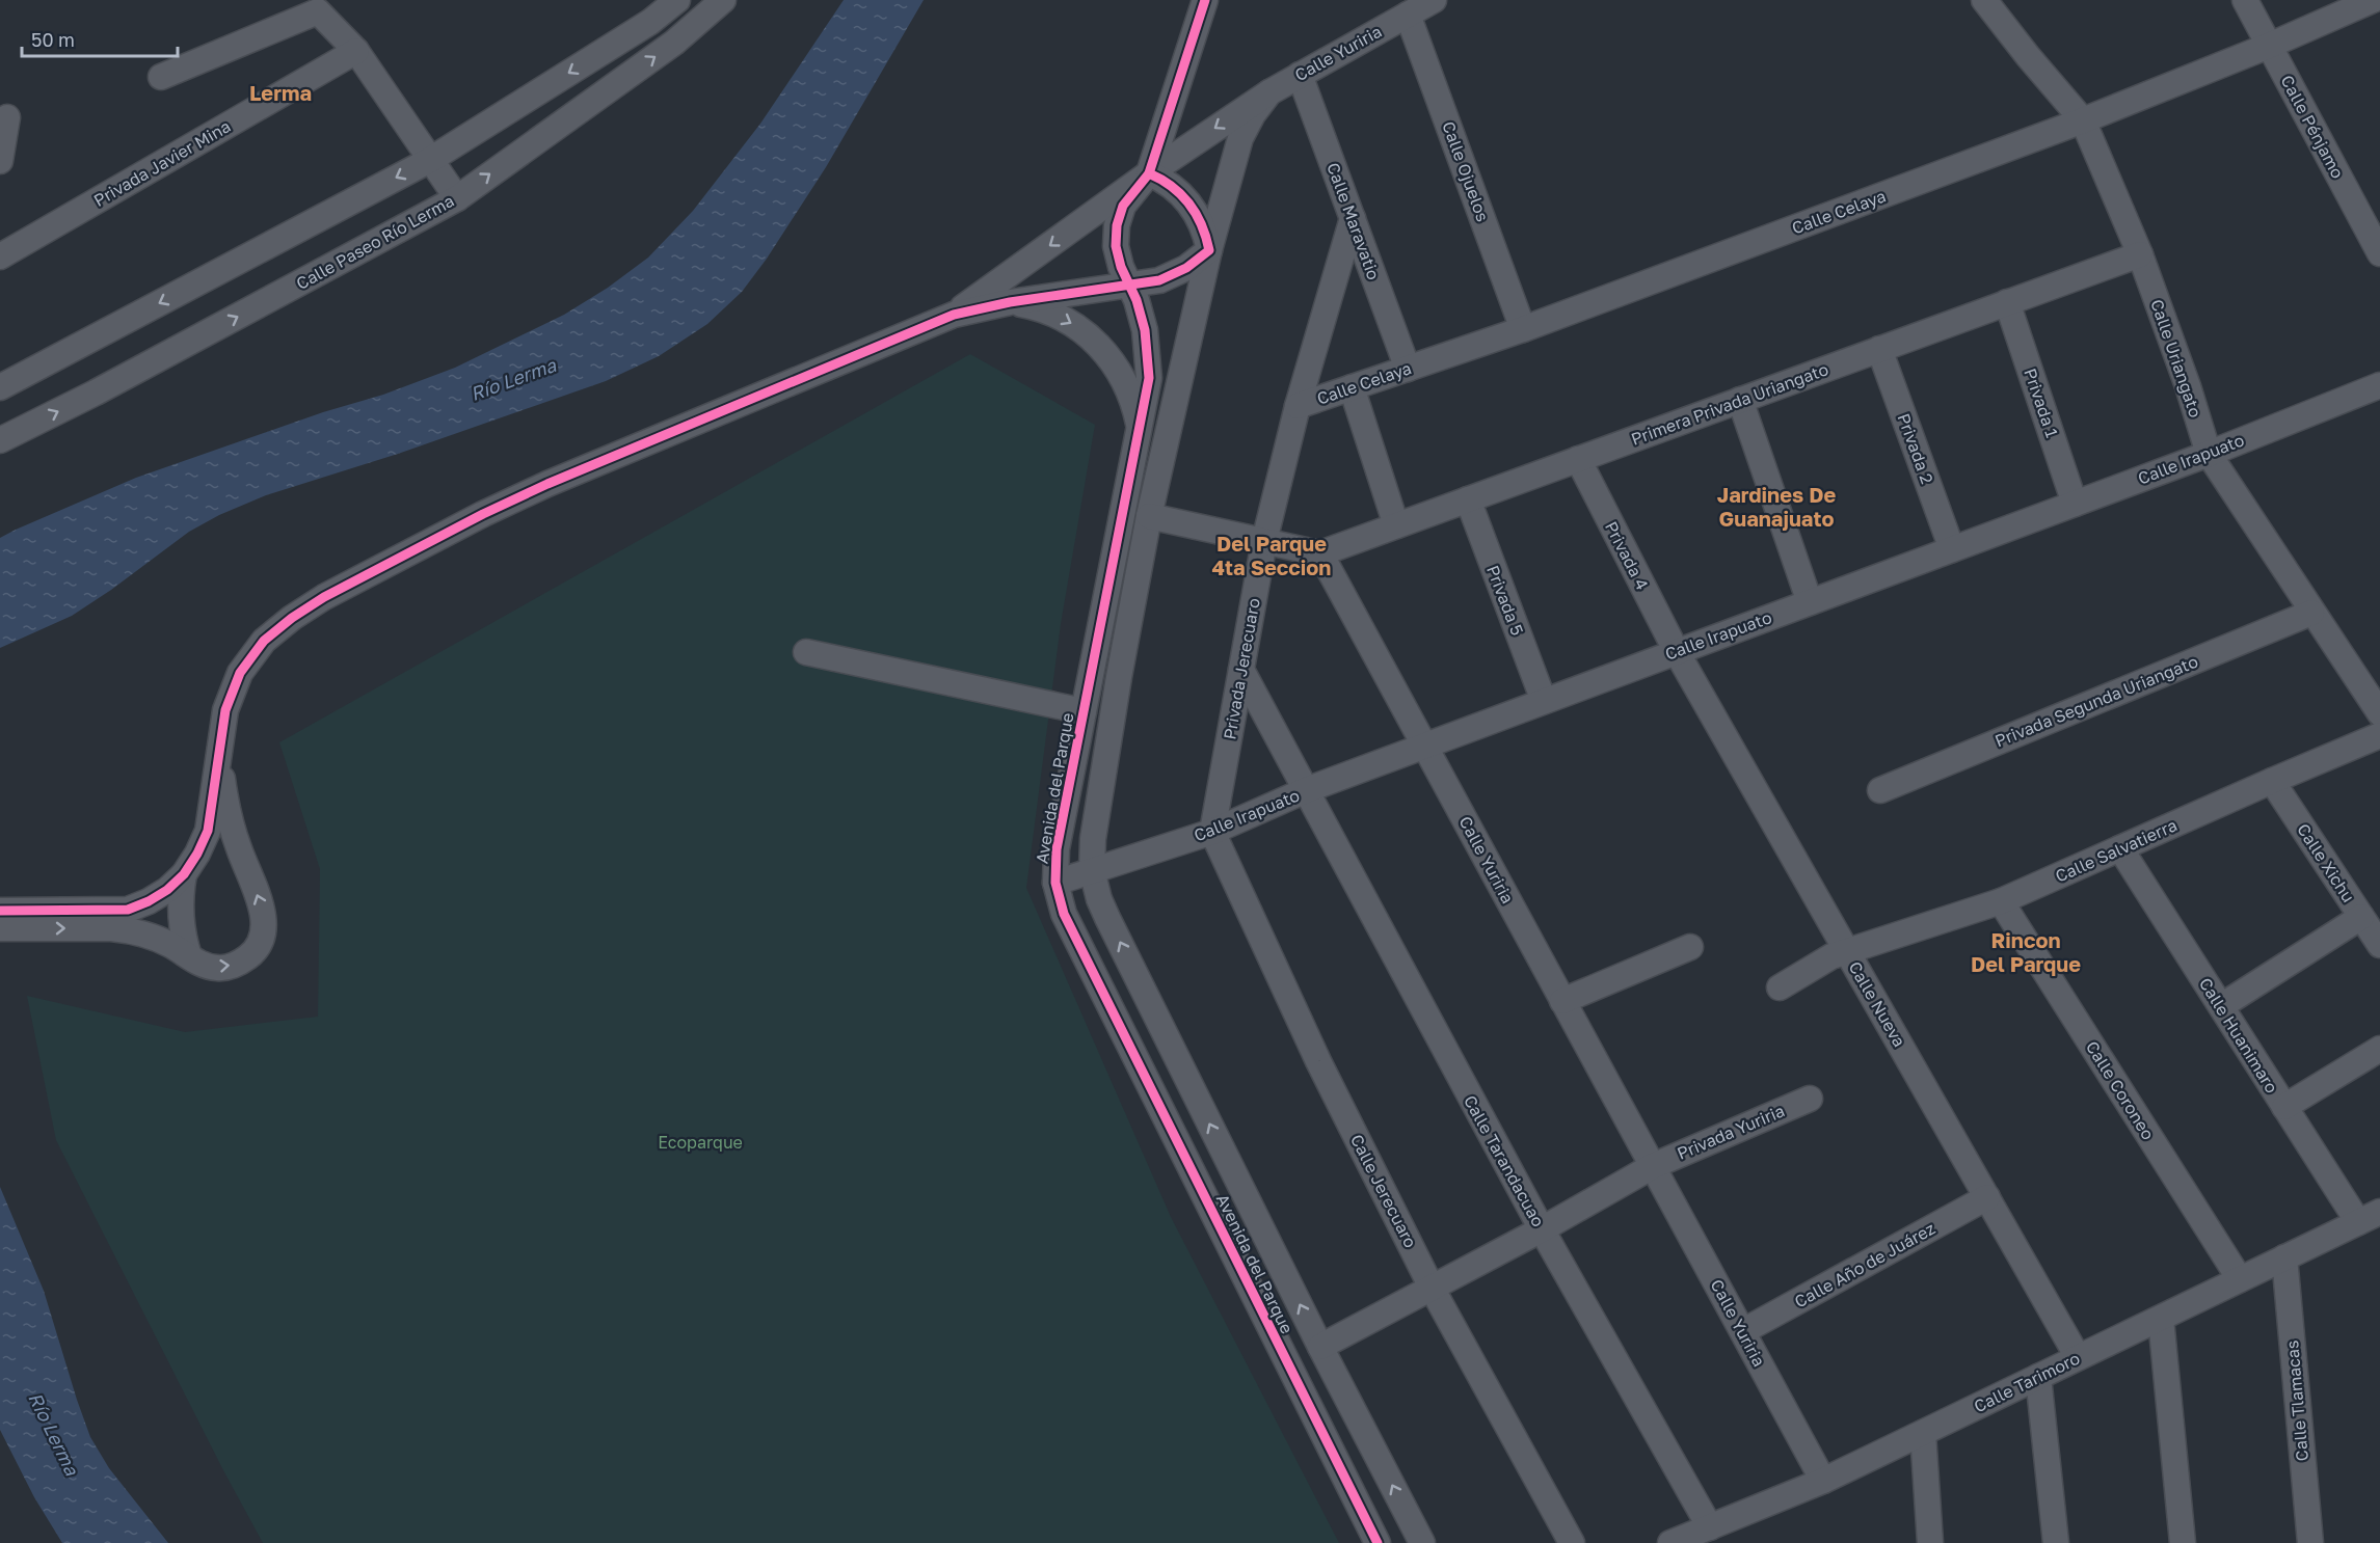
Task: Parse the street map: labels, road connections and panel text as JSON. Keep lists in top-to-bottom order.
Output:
{
  "streets": {
    "street": [
      "Calle Yuriria",
      "Calle Pénjamo",
      "Privada Javier Mina",
      "Calle Ojuelos",
      "Calle Celaya",
      "Calle Maravatio",
      "Calle Paseo Río Lerma",
      "Calle Uriangato",
      "Privada 1",
      "Primera Privada Uriangato",
      "Privada 2",
      "Calle Irapuato",
      "Privada 4",
      "Privada 5",
      "Privada Jerecuaro",
      "Privada Segunda Uriangato",
      "Avenida del Parque",
      "Calle Salvatierra",
      "Calle Xichu",
      "Calle Nueva",
      "Calle Huanimaro",
      "Calle Coroneo",
      "Privada Yuriria",
      "Calle Tarandacuao",
      "Calle Jerecuaro",
      "Calle Año de Juárez",
      "Calle Tarimoro",
      "Calle Tlamacas"
    ]
  },
  "crossings": [
    ["Calle Yuriria", "Calle Ojuelos"],
    ["Calle Yuriria", "Calle Maravatio"],
    ["Calle Yuriria", "Primera Privada Uriangato"],
    ["Calle Yuriria", "Calle Irapuato"],
    ["Calle Yuriria", "Avenida del Parque"],
    ["Calle Yuriria", "Privada Yuriria"],
    ["Calle Yuriria", "Calle Año de Juárez"],
    ["Calle Yuriria", "Calle Tarimoro"],
    ["Calle Pénjamo", "Calle Celaya"],
    ["Calle Ojuelos", "Calle Celaya"],
    ["Calle Celaya", "Calle Maravatio"],
    ["Calle Celaya", "Calle Uriangato"],
    ["Calle Celaya", "Privada Jerecuaro"],
    ["Calle Maravatio", "Privada Jerecuaro"],
    ["Calle Uriangato", "Primera Privada Uriangato"],
    ["Calle Uriangato", "Calle Irapuato"],
    ["Calle Uriangato", "Privada Segunda Uriangato"],
    ["Privada 1", "Primera Privada Uriangato"],
    ["Privada 1", "Calle Irapuato"],
    ["Primera Privada Uriangato", "Privada 2"],
    ["Primera Privada Uriangato", "Privada 4"],
    ["Primera Privada Uriangato", "Privada 5"],
    ["Privada 2", "Calle Irapuato"],
    ["Calle Irapuato", "Privada 4"],
    ["Calle Irapuato", "Privada 5"],
    ["Calle Irapuato", "Privada Jerecuaro"],
    ["Calle Irapuato", "Avenida del Parque"],
    ["Calle Irapuato", "Calle Nueva"],
    ["Calle Irapuato", "Calle Tarandacuao"],
    ["Calle Irapuato", "Calle Jerecuaro"],
    ["Privada 4", "Calle Nueva"],
    ["Privada Jerecuaro", "Calle Tarandacuao"],
    ["Privada Jerecuaro", "Calle Jerecuaro"],
    ["Calle Salvatierra", "Calle Xichu"],
    ["Calle Salvatierra", "Calle Nueva"],
    ["Calle Salvatierra", "Calle Huanimaro"],
    ["Calle Salvatierra", "Calle Coroneo"],
    ["Calle Nueva", "Calle Año de Juárez"],
    ["Calle Nueva", "Calle Tarimoro"],
    ["Calle Huanimaro", "Calle Tarimoro"],
    ["Calle Coroneo", "Calle Tarimoro"],
    ["Calle Tarandacuao", "Calle Tarimoro"],
    ["Calle Tarimoro", "Calle Tlamacas"]
  ],
  "districts": [
    "Lerma",
    "Jardines De Guanajuato",
    "Del Parque 4ta Seccion",
    "Rincon Del Parque"
  ],
  "water": ["Río Lerma"],
  "parks": ["Ecoparque"],
  "scale_bar": "50 m"
}
